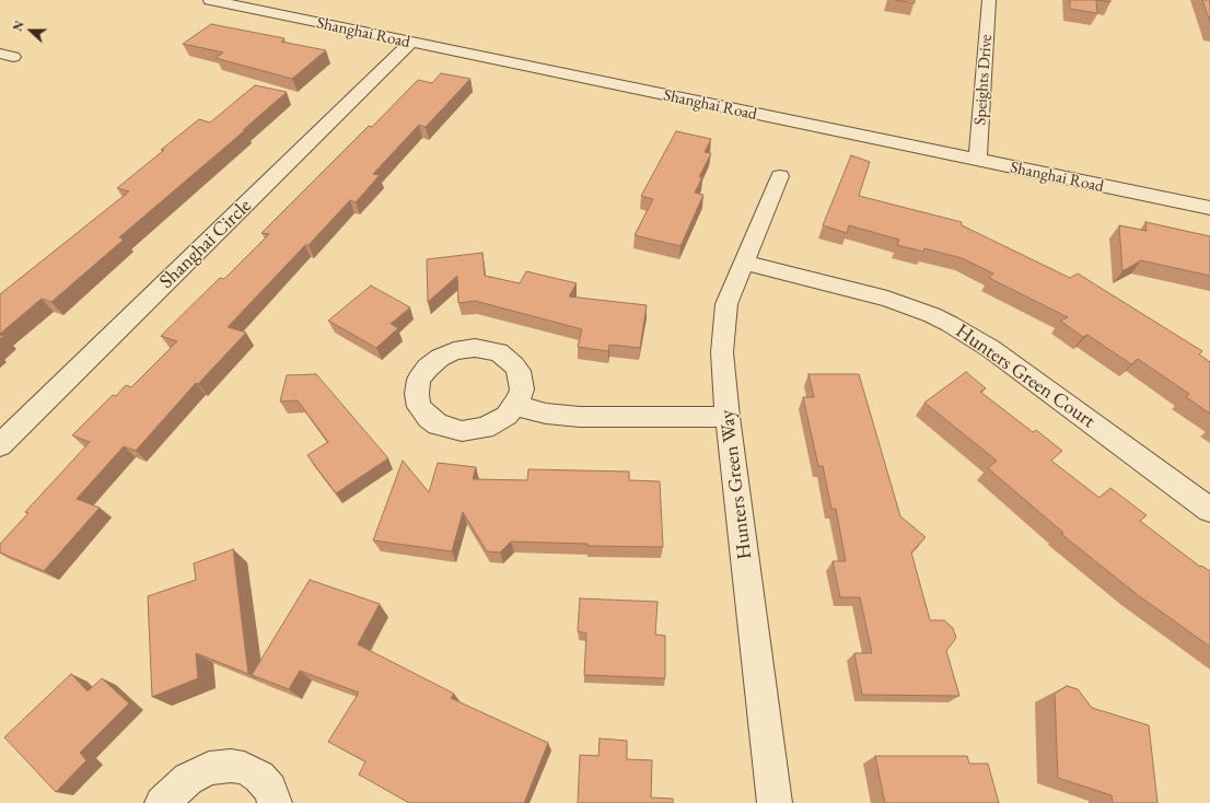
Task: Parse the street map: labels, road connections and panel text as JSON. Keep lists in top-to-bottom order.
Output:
{
  "streets": {
    "street": [
      "Shanghai Road",
      "Speights Drive",
      "Shanghai Circle",
      "Hunters Green Court",
      "Hunters Green Way"
    ]
  },
  "crossings": [
    ["Shanghai Road", "Speights Drive"],
    ["Shanghai Road", "Shanghai Circle"],
    ["Hunters Green Court", "Hunters Green Way"]
  ],
  "north": "left"
}
